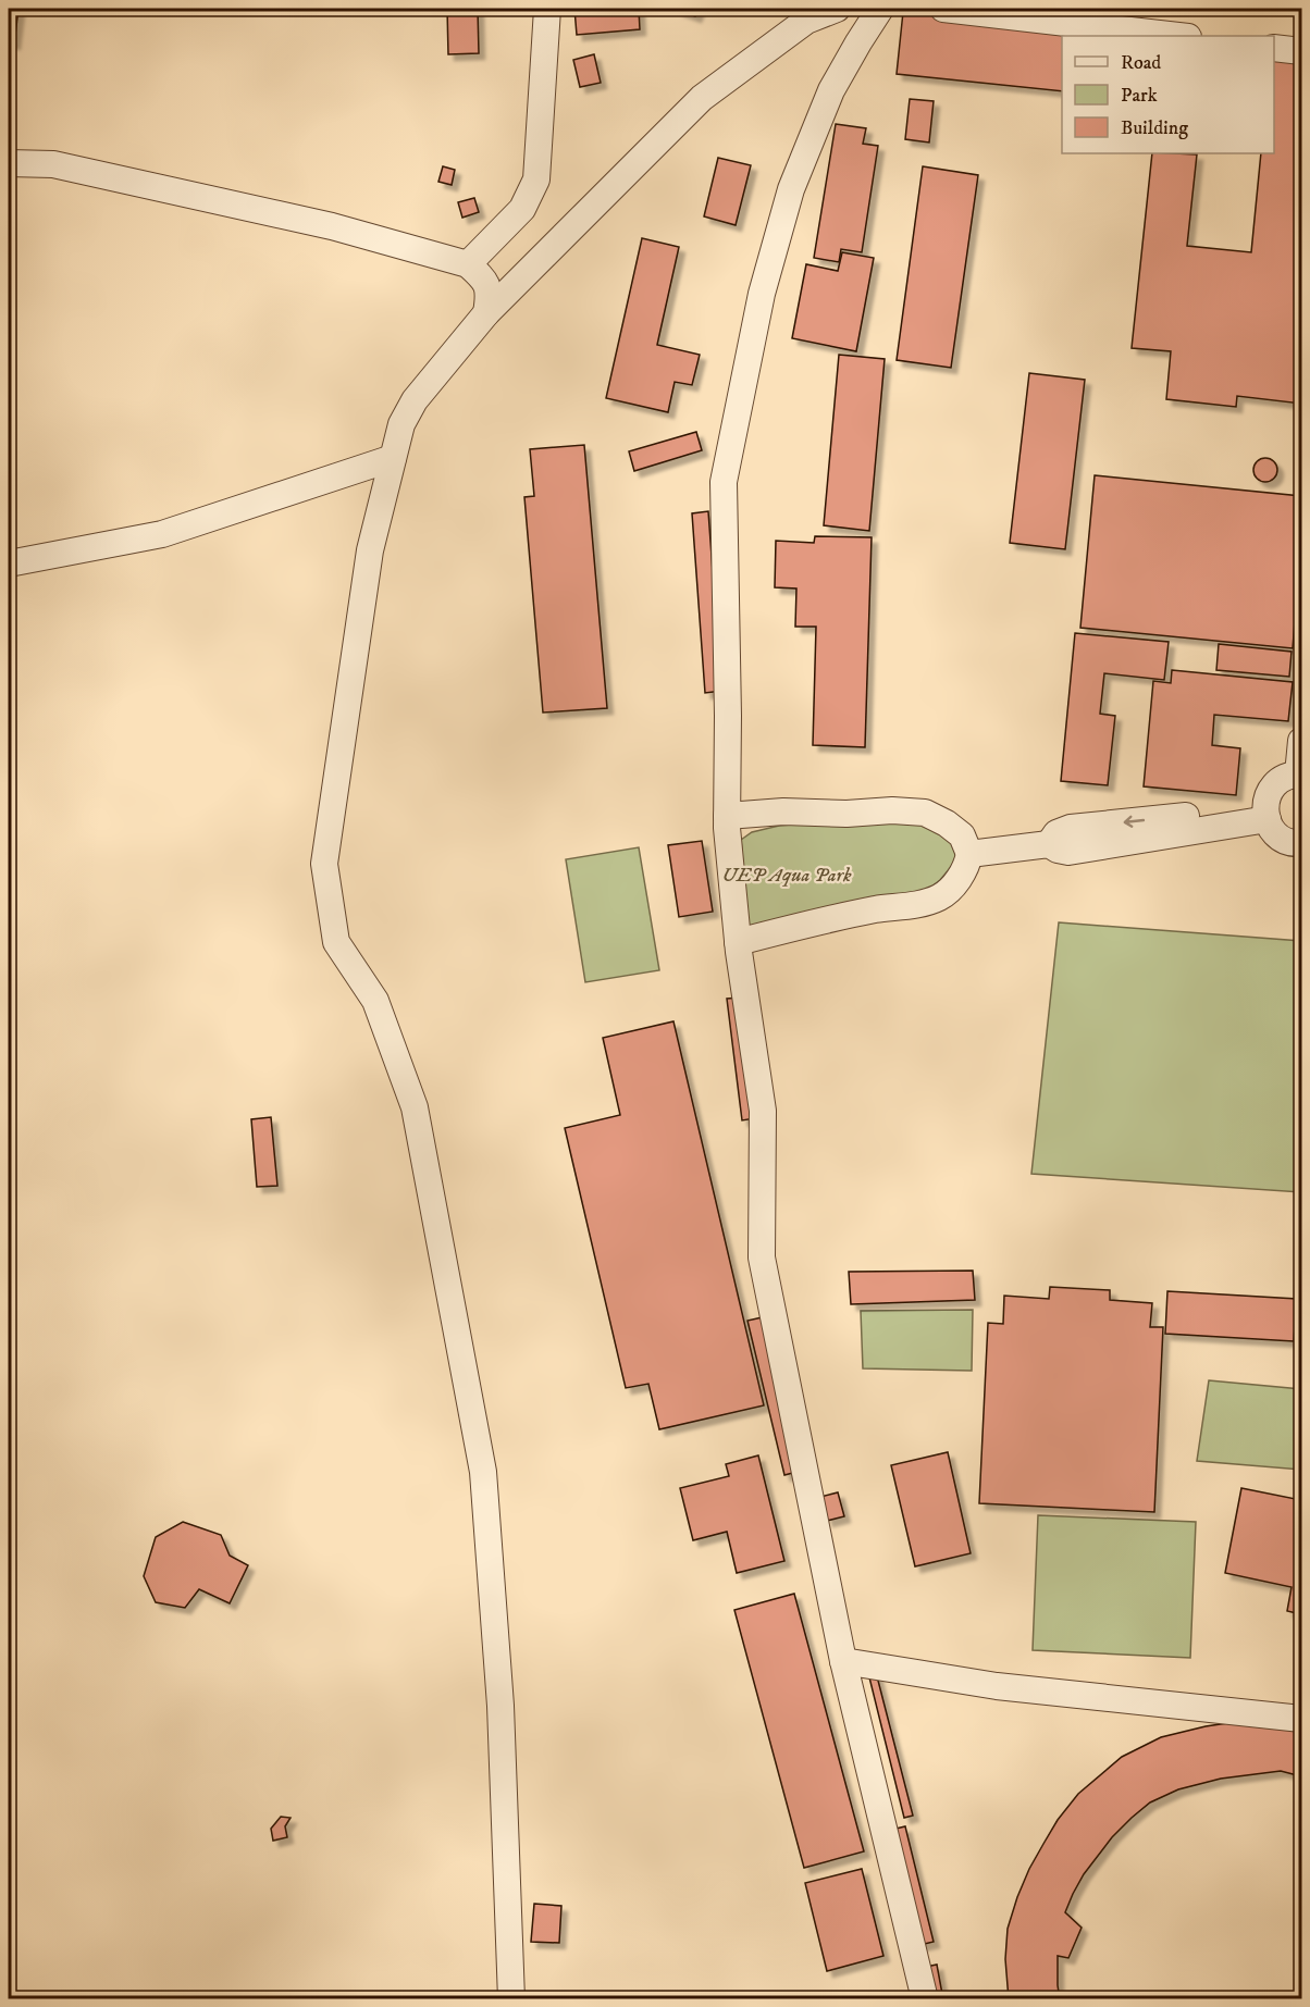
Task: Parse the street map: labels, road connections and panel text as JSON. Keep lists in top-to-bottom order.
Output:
{
  "parks": ["UEP Aqua Park"],
  "legend": ["Road", "Park", "Building"]
}
